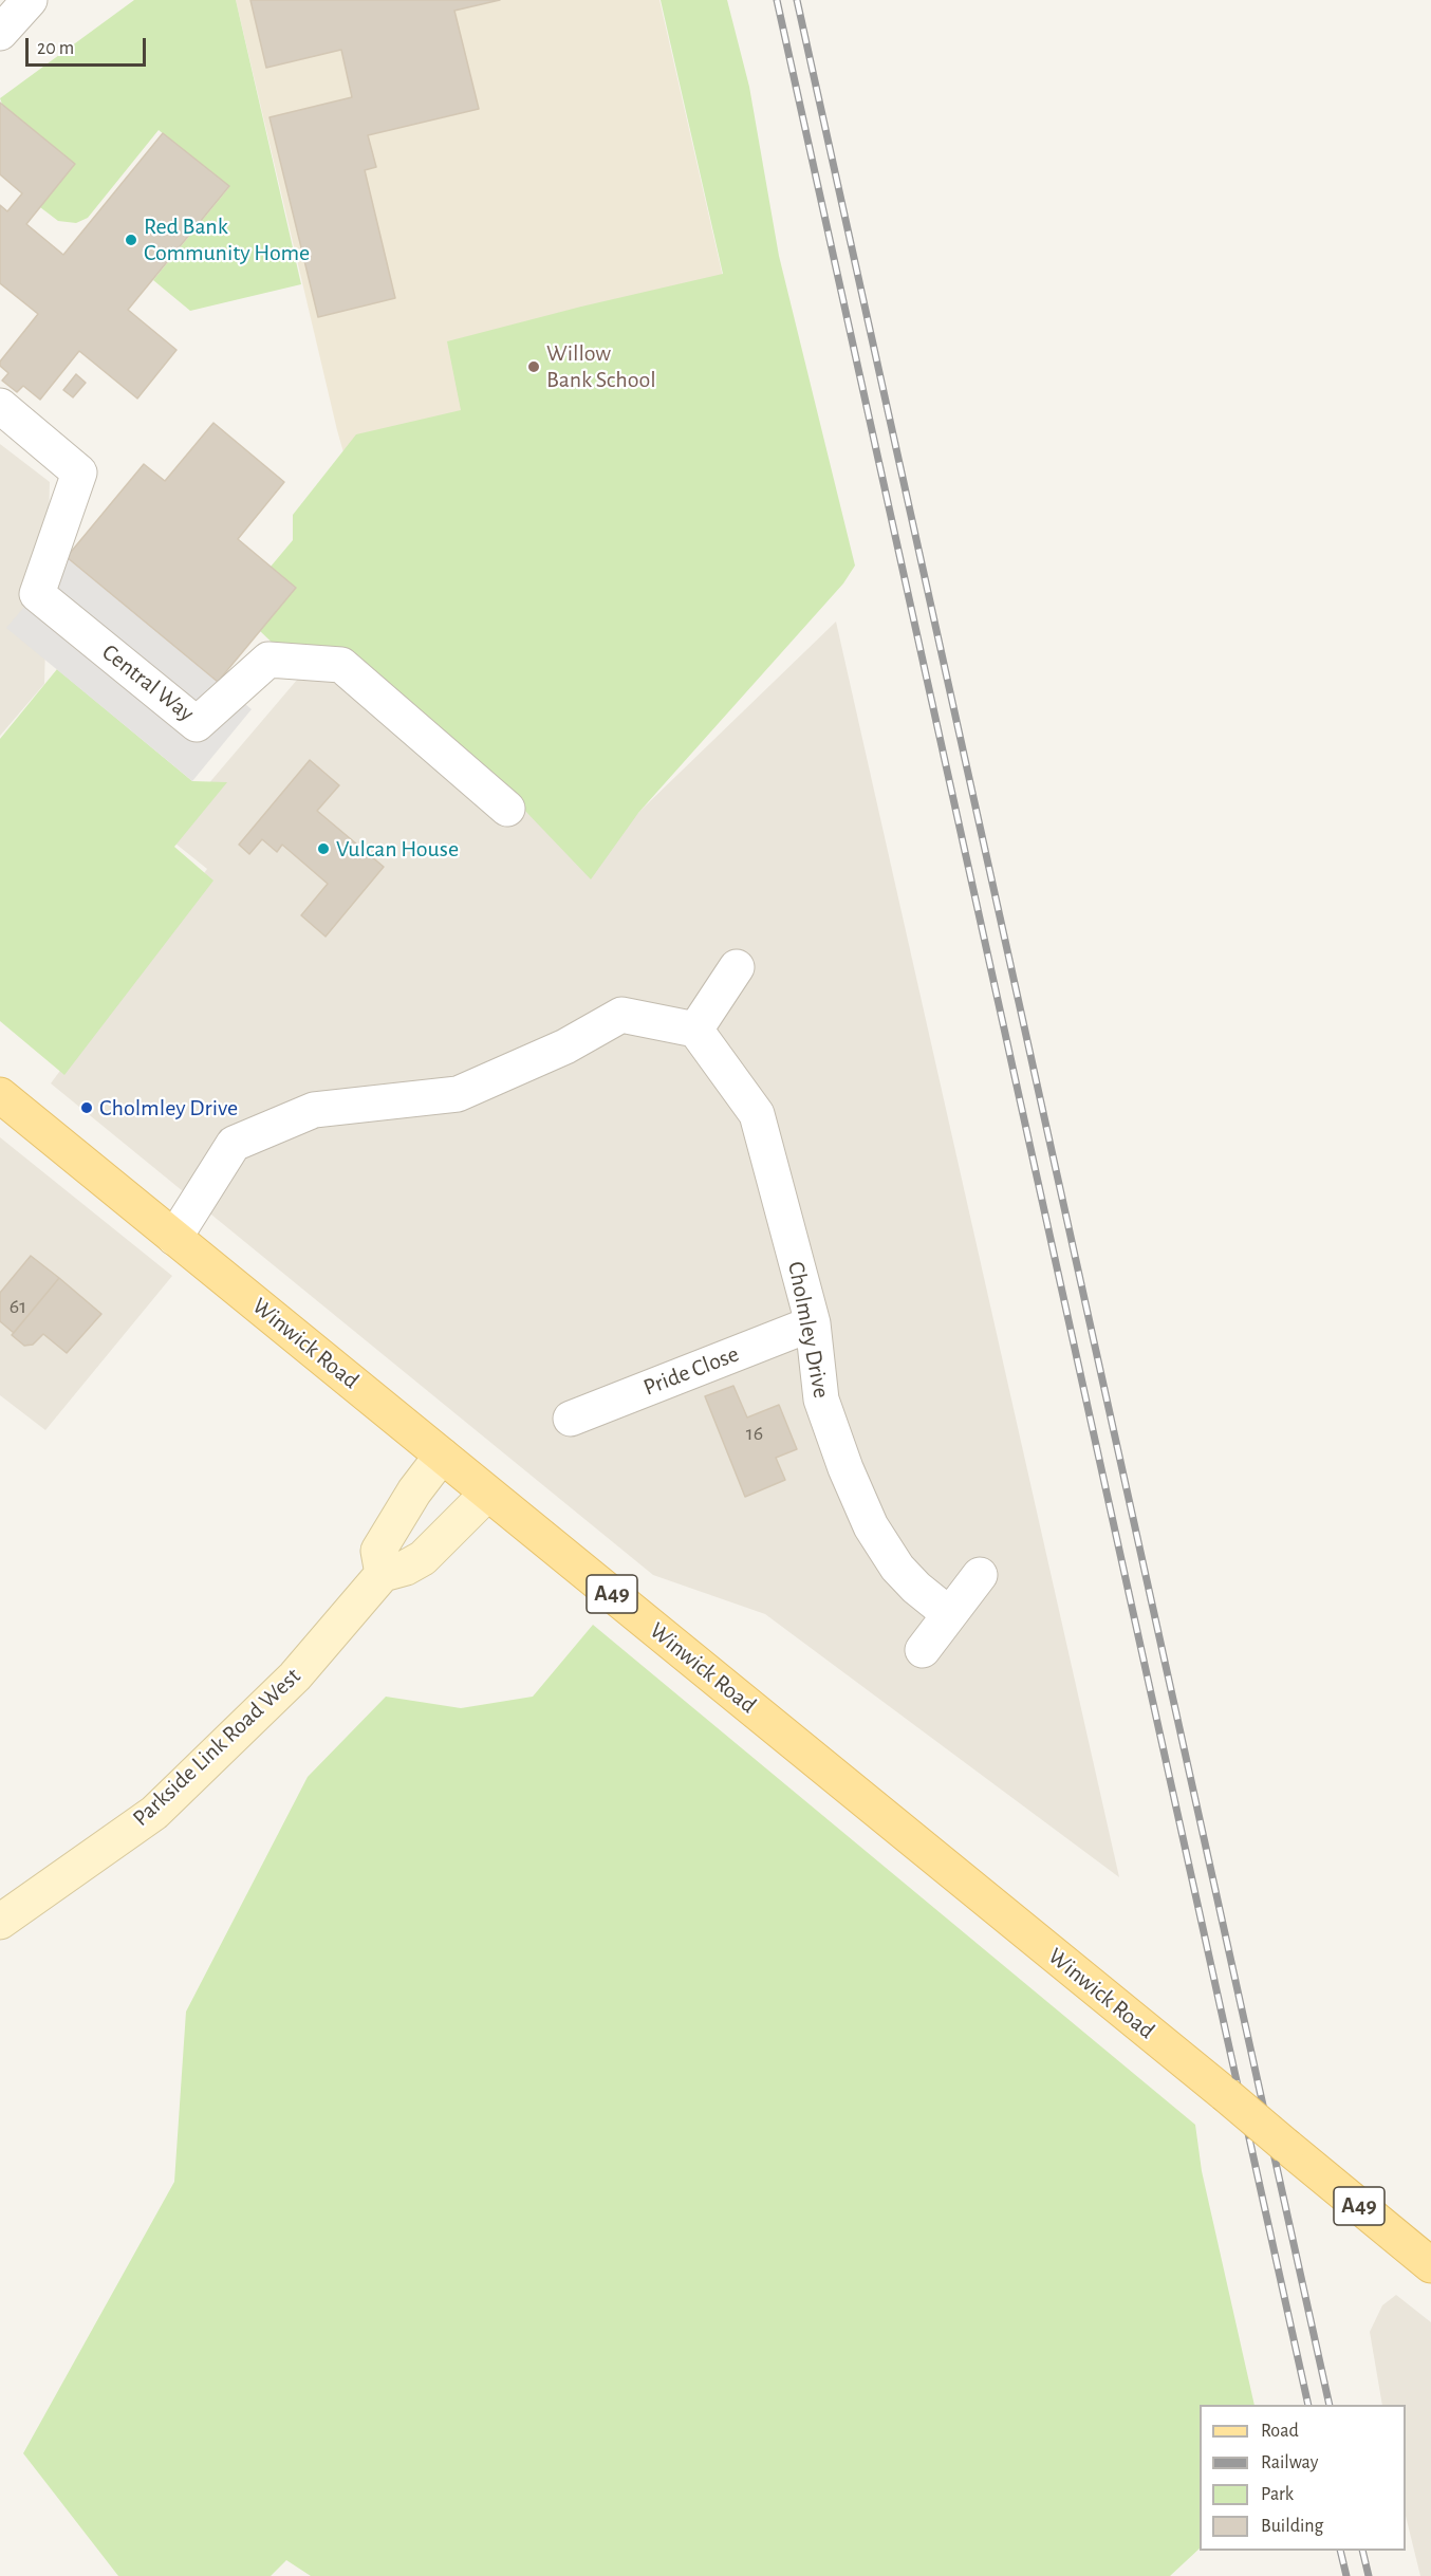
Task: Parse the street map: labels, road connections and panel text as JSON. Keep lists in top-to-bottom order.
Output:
{
  "streets": {
    "main road": ["Winwick Road", "A49", "Parkside Link Road West"],
    "street": ["Central Way", "Cholmley Drive", "Pride Close"]
  },
  "crossings": [
    ["Cholmley Drive", "Pride Close"]
  ],
  "places": [
    "Red Bank Community Home",
    "Willow Bank School",
    "Vulcan House",
    "Cholmley Drive"
  ],
  "house_numbers": ["61", "16"],
  "legend": [
    "Road",
    "Railway",
    "Park",
    "Building"
  ],
  "scale_bar": "20 m"
}
